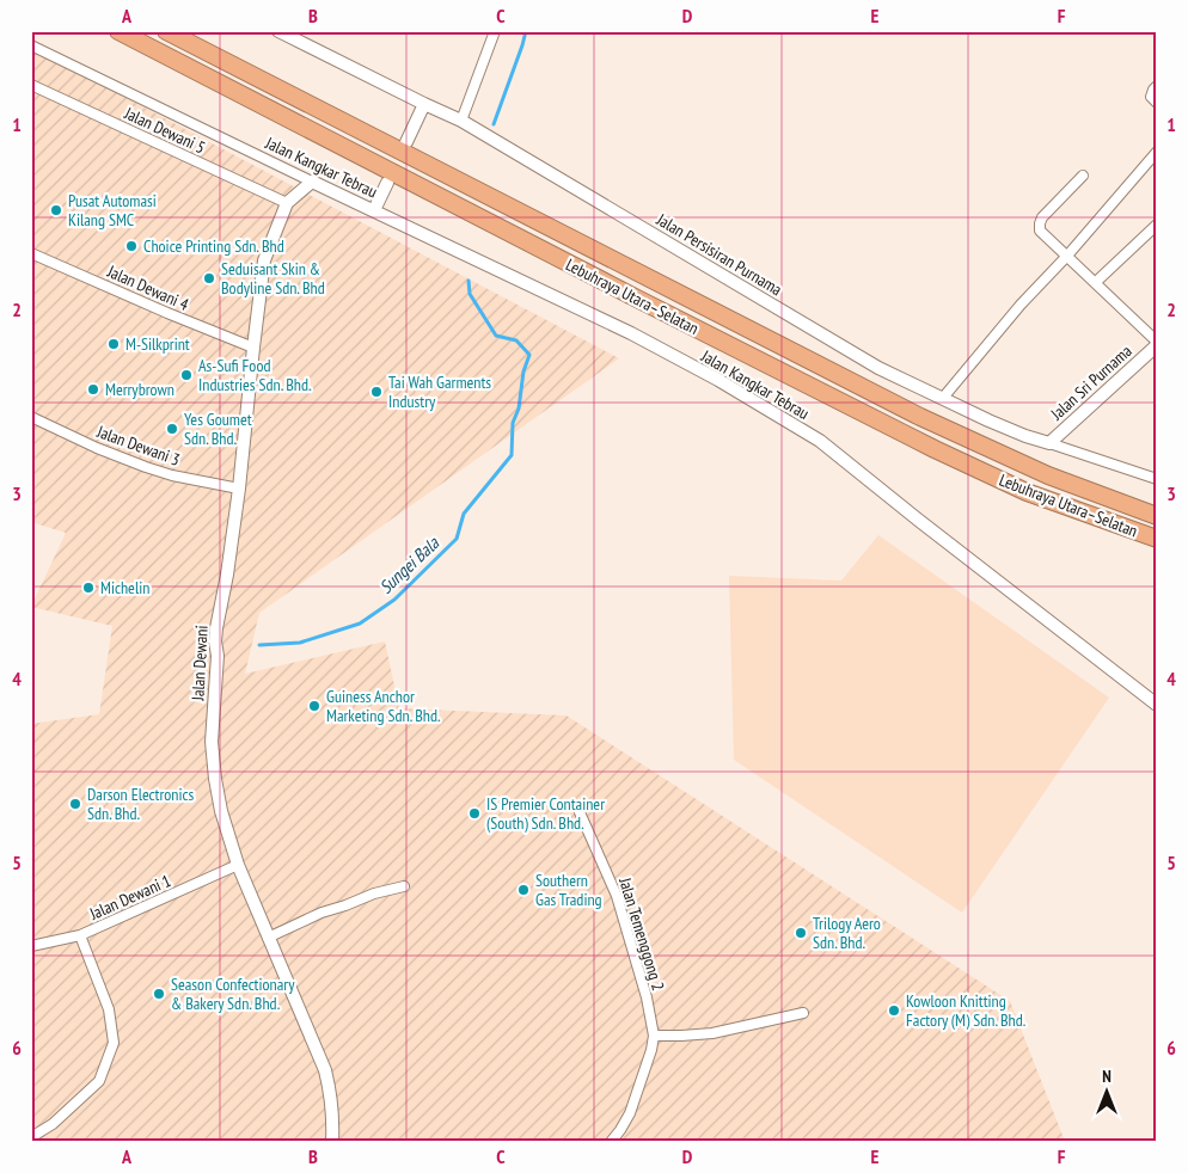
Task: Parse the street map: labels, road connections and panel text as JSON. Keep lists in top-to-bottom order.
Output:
{
  "streets": {
    "highway": ["Lebuhraya Utara–Selatan"],
    "street": [
      "Jalan Dewani 5",
      "Jalan Kangkar Tebrau",
      "Jalan Persisiran Purnama",
      "Jalan Dewani 4",
      "Jalan Sri Purnama",
      "Jalan Dewani 3",
      "Jalan Dewani",
      "Jalan Dewani 1",
      "Jalan Temenggong 2"
    ]
  },
  "crossings": [
    ["Jalan Dewani 5", "Jalan Dewani"],
    ["Jalan Kangkar Tebrau", "Jalan Dewani"],
    ["Jalan Persisiran Purnama", "Jalan Sri Purnama"],
    ["Jalan Dewani 4", "Jalan Dewani"],
    ["Jalan Dewani 3", "Jalan Dewani"],
    ["Jalan Dewani", "Jalan Dewani 1"]
  ],
  "water": ["Sungei Bala"],
  "places": [
    "Pusat Automasi Kilang SMC",
    "Choice Printing Sdn. Bhd",
    "Seduisant Skin & Bodyline Sdn. Bhd",
    "M-Silkprint",
    "As-Sufi Food Industries Sdn. Bhd.",
    "Merrybrown",
    "Tai Wah Garments Industry",
    "Yes Goumet Sdn. Bhd.",
    "Michelin",
    "Guiness Anchor Marketing Sdn. Bhd.",
    "Darson Electronics Sdn. Bhd.",
    "IS Premier Container (South) Sdn. Bhd.",
    "Southern Gas Trading",
    "Trilogy Aero Sdn. Bhd.",
    "Season Confectionary & Bakery Sdn. Bhd.",
    "Kowloon Knitting Factory (M) Sdn. Bhd."
  ],
  "north": "top",
  "grid": {
    "columns": [
      "A",
      "B",
      "C",
      "D",
      "E",
      "F"
    ],
    "rows": [
      "1",
      "2",
      "3",
      "4",
      "5",
      "6"
    ]
  }
}
